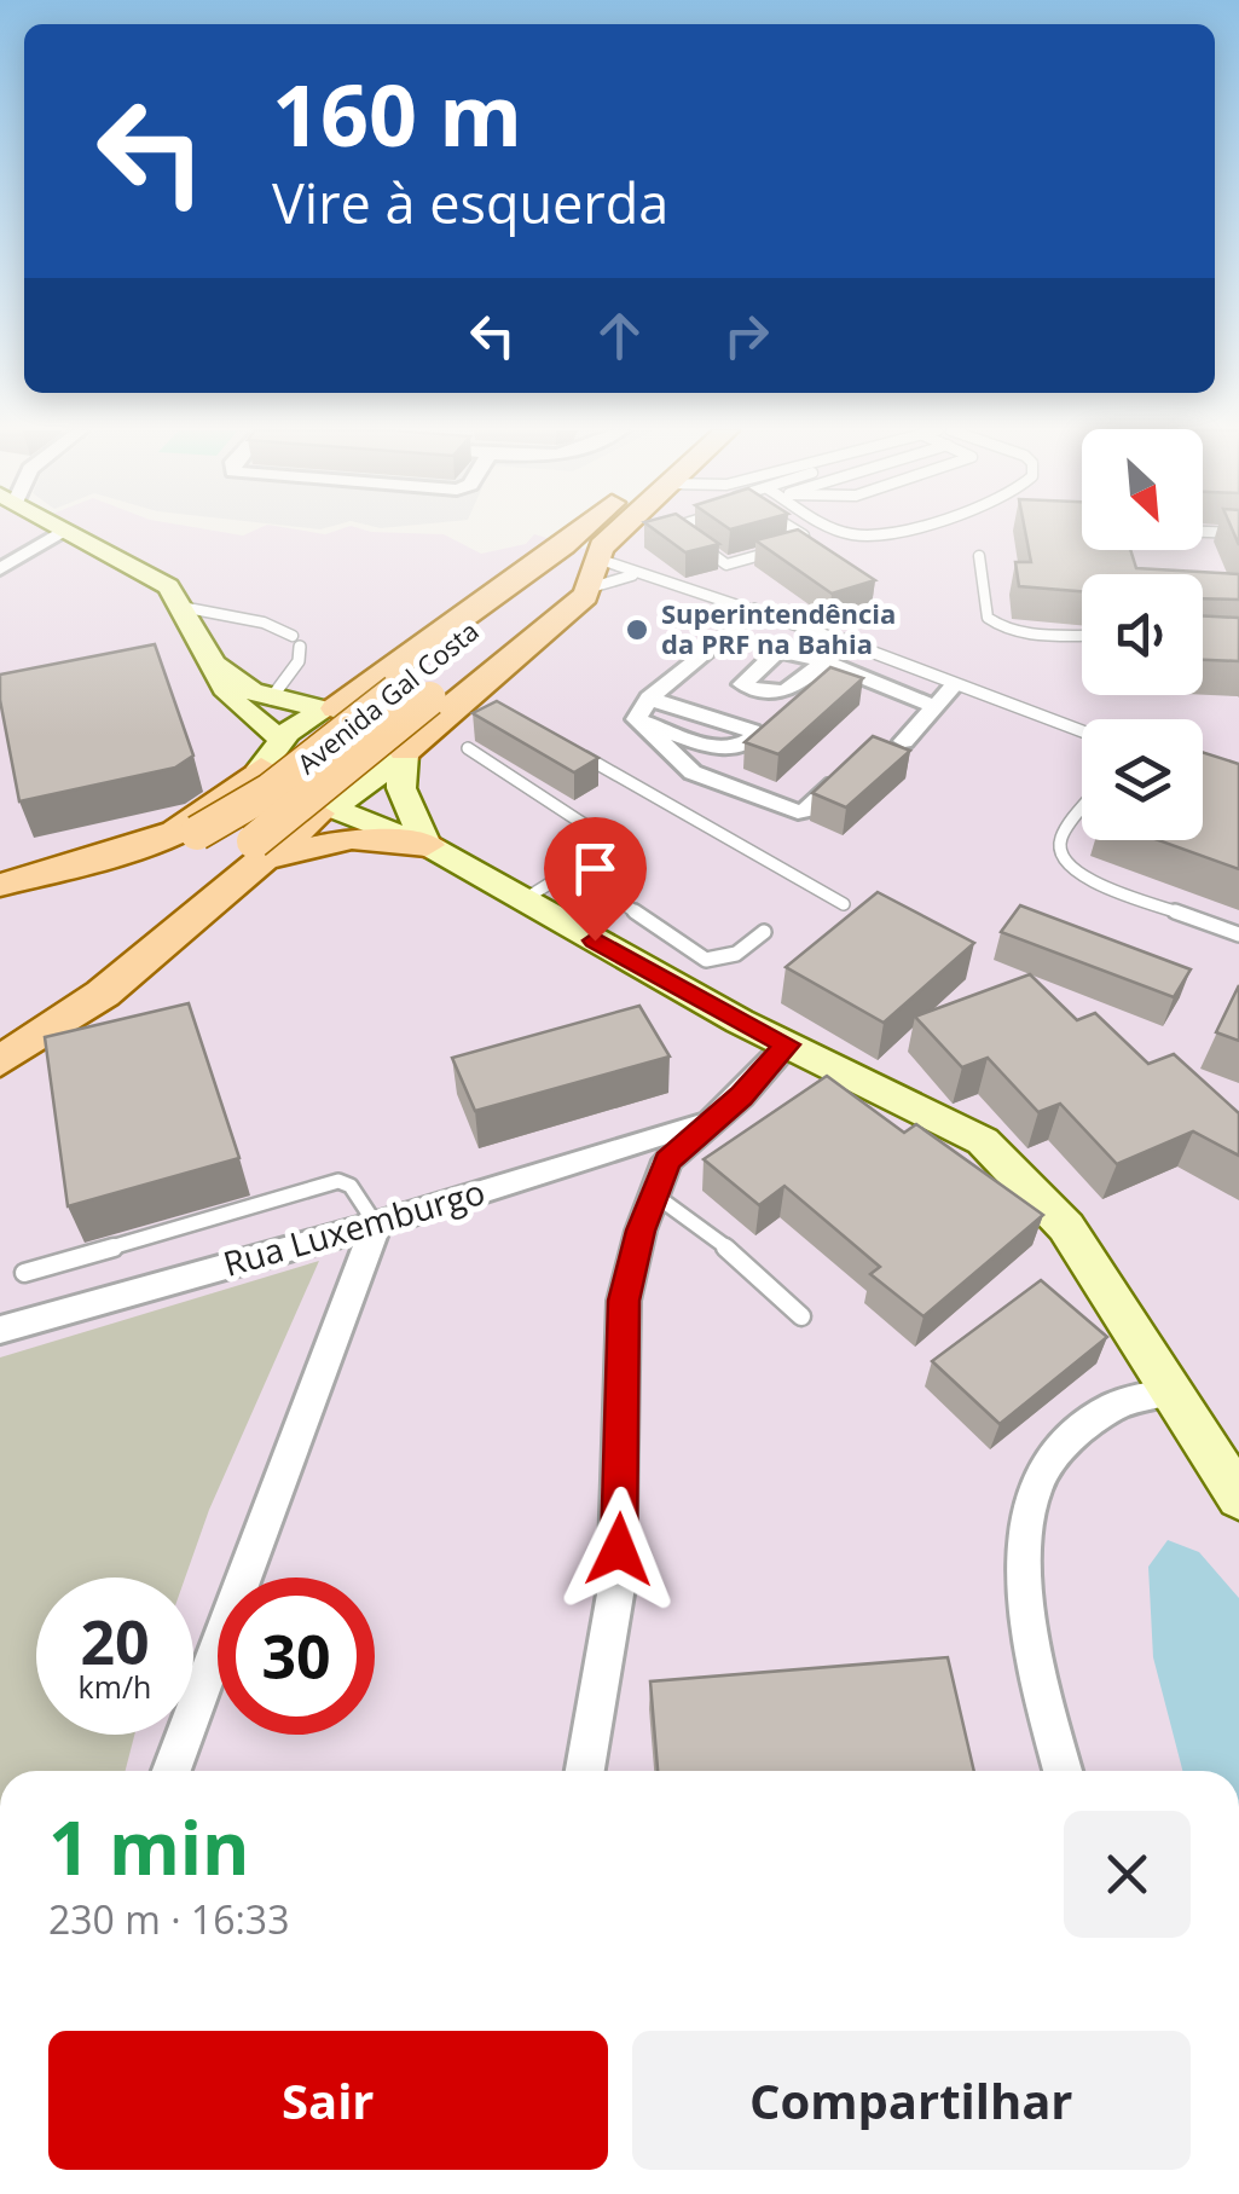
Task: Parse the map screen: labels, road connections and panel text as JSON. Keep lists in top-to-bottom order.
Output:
{
  "streets": {
    "main road": ["Avenida Gal Costa"],
    "street": ["Rua Luxemburgo"]
  },
  "places": ["Superintendência da PRF na Bahia"],
  "north": "bottom right",
  "page": {
    "turn": ["160 m", "Vire à esquerda"],
    "speed": "20 km/h",
    "limit": "30",
    "heading": ["1 min", "230 m · 16:33"],
    "buttons": ["Sair", "Compartilhar"]
  }
}
